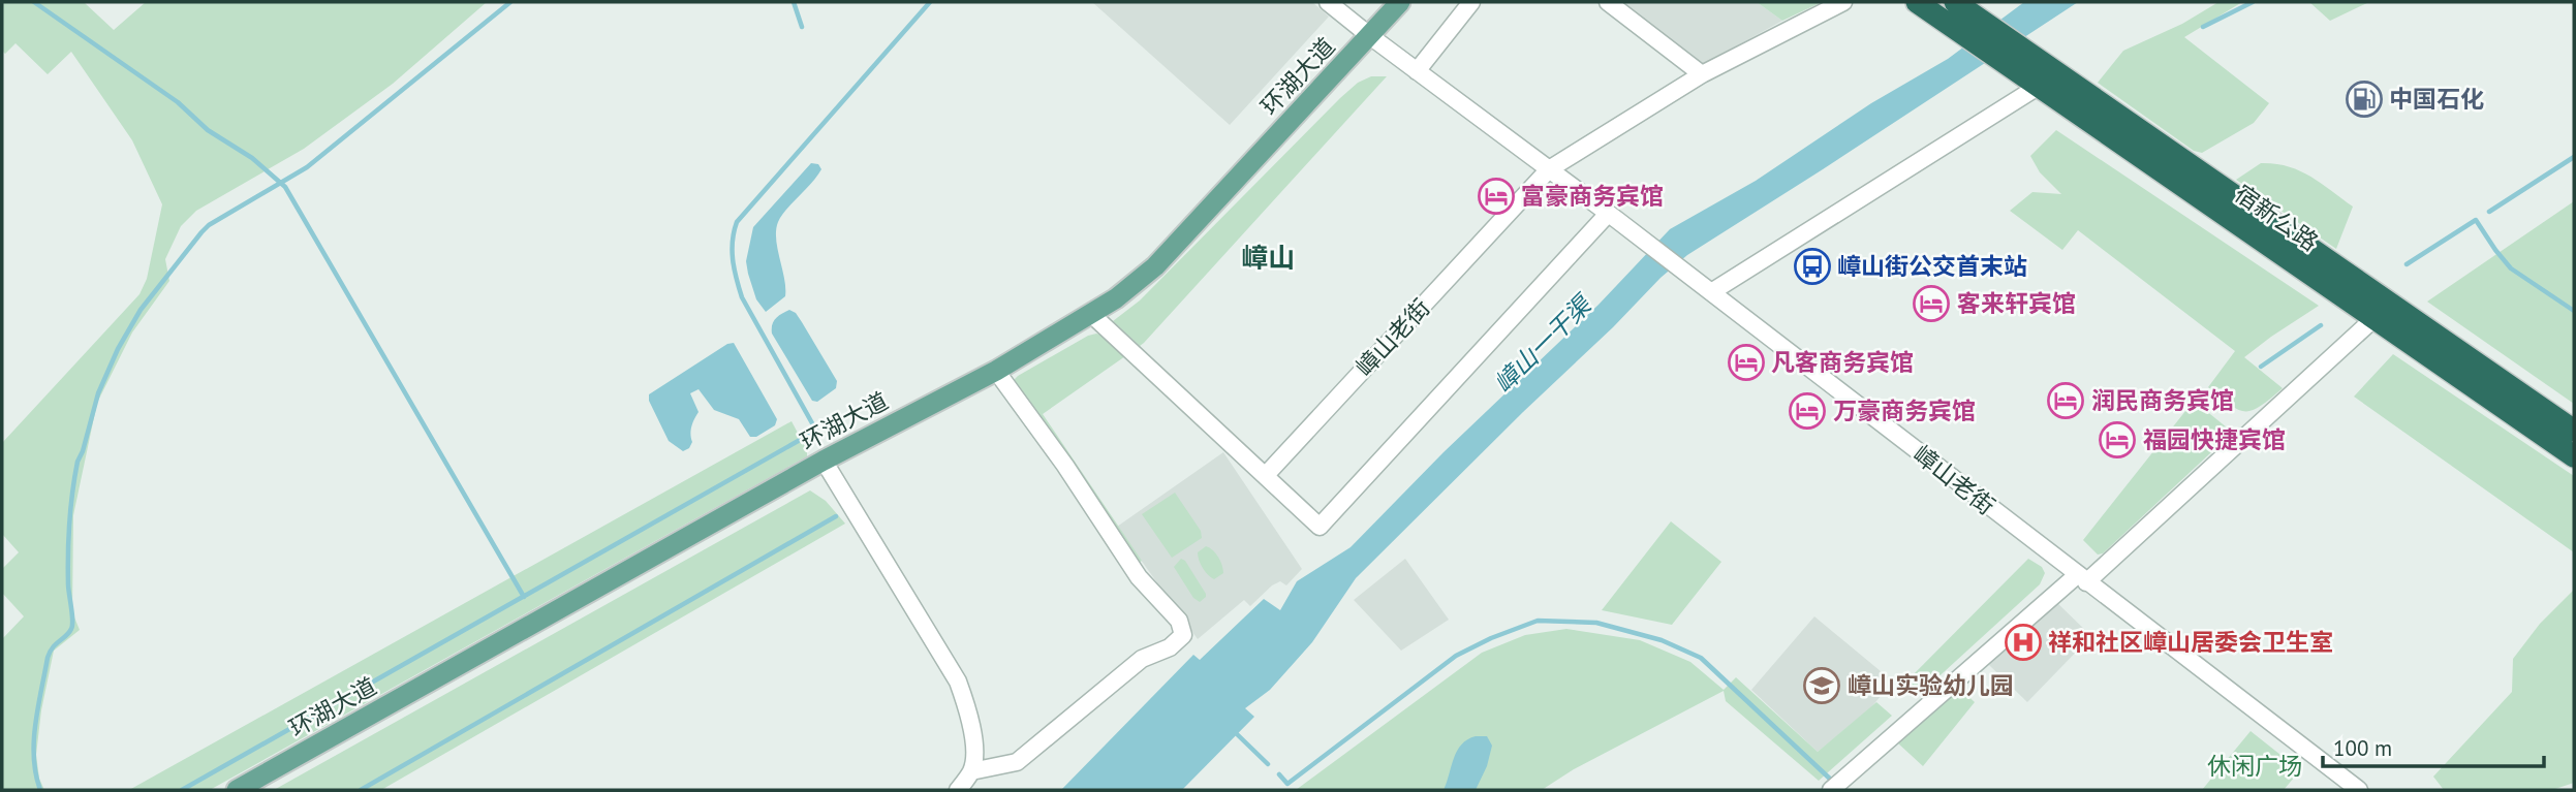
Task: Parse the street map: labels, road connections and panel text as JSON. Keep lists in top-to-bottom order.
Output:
{
  "streets": {
    "highway": ["宿新公路"],
    "main road": ["环湖大道"],
    "street": ["嶂山老街"]
  },
  "crossings": [
    ["环湖大道", "嶂山老街"]
  ],
  "districts": ["嶂山"],
  "water": ["嶂山一干渠"],
  "parks": ["休闲广场"],
  "places": {
    "fuel station": ["中国石化"],
    "hotel": [
      "富豪商务宾馆",
      "客来轩宾馆",
      "凡客商务宾馆",
      "润民商务宾馆",
      "万豪商务宾馆",
      "福园快捷宾馆"
    ],
    "bus stop": ["嶂山街公交首末站"],
    "hospital": ["祥和社区嶂山居委会卫生室"],
    "school or university": ["嶂山实验幼儿园"]
  },
  "scale_bar": "100 m"
}
